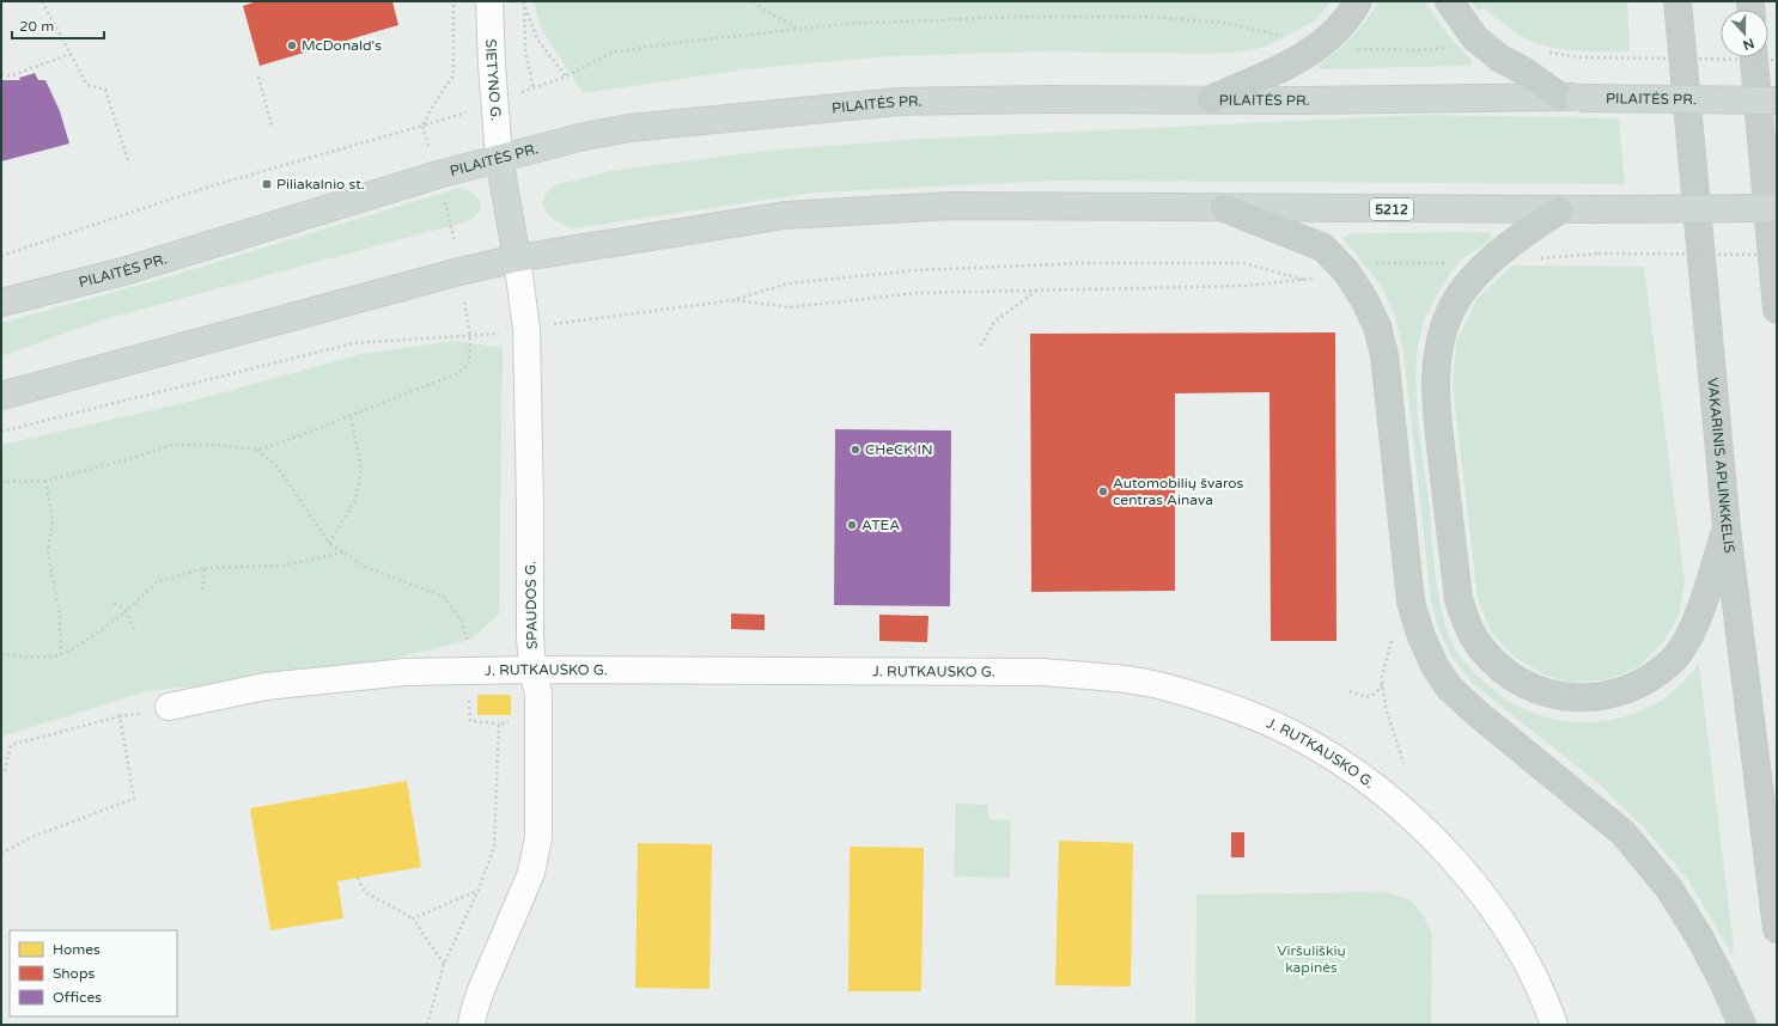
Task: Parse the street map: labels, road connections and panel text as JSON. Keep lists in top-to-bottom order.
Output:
{
  "streets": {
    "highway": ["VAKARINIS APLINKKELIS"],
    "main road": ["PILAITĖS PR.", "5212"],
    "street": ["SIETYNO G.", "SPAUDOS G.", "J. RUTKAUSKO G."]
  },
  "crossings": [
    ["SIETYNO G.", "PILAITĖS PR."],
    ["SPAUDOS G.", "J. RUTKAUSKO G."]
  ],
  "parks": ["Viršuliškių kapinės"],
  "places": {
    "other": [
      "McDonald's",
      "CHeCK IN",
      "Automobilių švaros centras Ainava",
      "ATEA"
    ],
    "transit": ["Piliakalnio st."]
  },
  "legend": ["Homes", "Shops", "Offices"],
  "scale_bar": "20 m",
  "north": "bottom"
}
